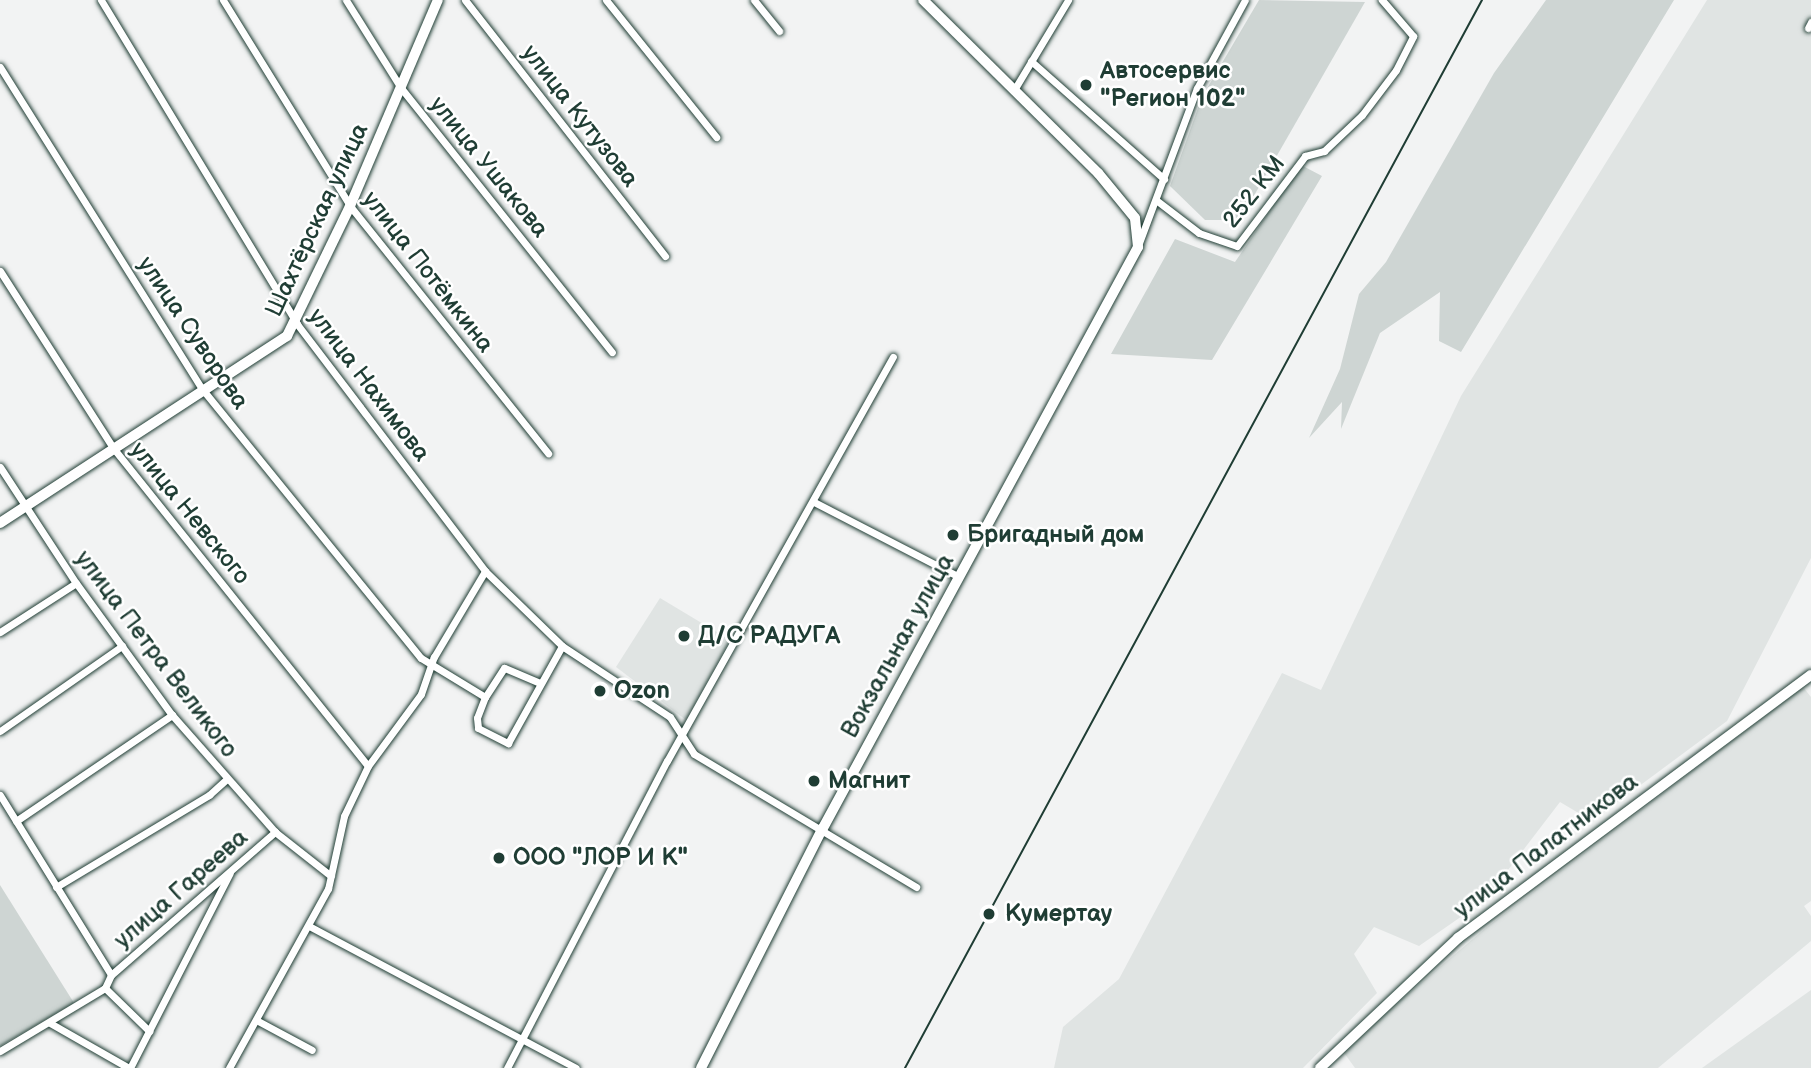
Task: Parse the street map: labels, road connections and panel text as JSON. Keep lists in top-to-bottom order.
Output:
{
  "streets": {
    "street": [
      "улица Кутузова",
      "улица Ушакова",
      "252 КМ",
      "Шахтёрская улица",
      "улица Потёмкина",
      "улица Суворова",
      "улица Нахимова",
      "улица Невского",
      "Вокзальная улица",
      "улица Петра Великого",
      "улица Палатникова",
      "улица Гареева"
    ]
  },
  "crossings": [
    ["улица Ушакова", "Шахтёрская улица"],
    ["Шахтёрская улица", "улица Потёмкина"],
    ["Шахтёрская улица", "улица Суворова"],
    ["Шахтёрская улица", "улица Нахимова"],
    ["Шахтёрская улица", "улица Невского"],
    ["Шахтёрская улица", "улица Петра Великого"],
    ["улица Нахимова", "Вокзальная улица"],
    ["улица Петра Великого", "улица Гареева"]
  ],
  "places": [
    "Автосервис \"Регион 102\"",
    "Бригадный дом",
    "Д/С РАДУГА",
    "Ozon",
    "Магнит",
    "ООО \"ЛОР И К\"",
    "Кумертау"
  ]
}
